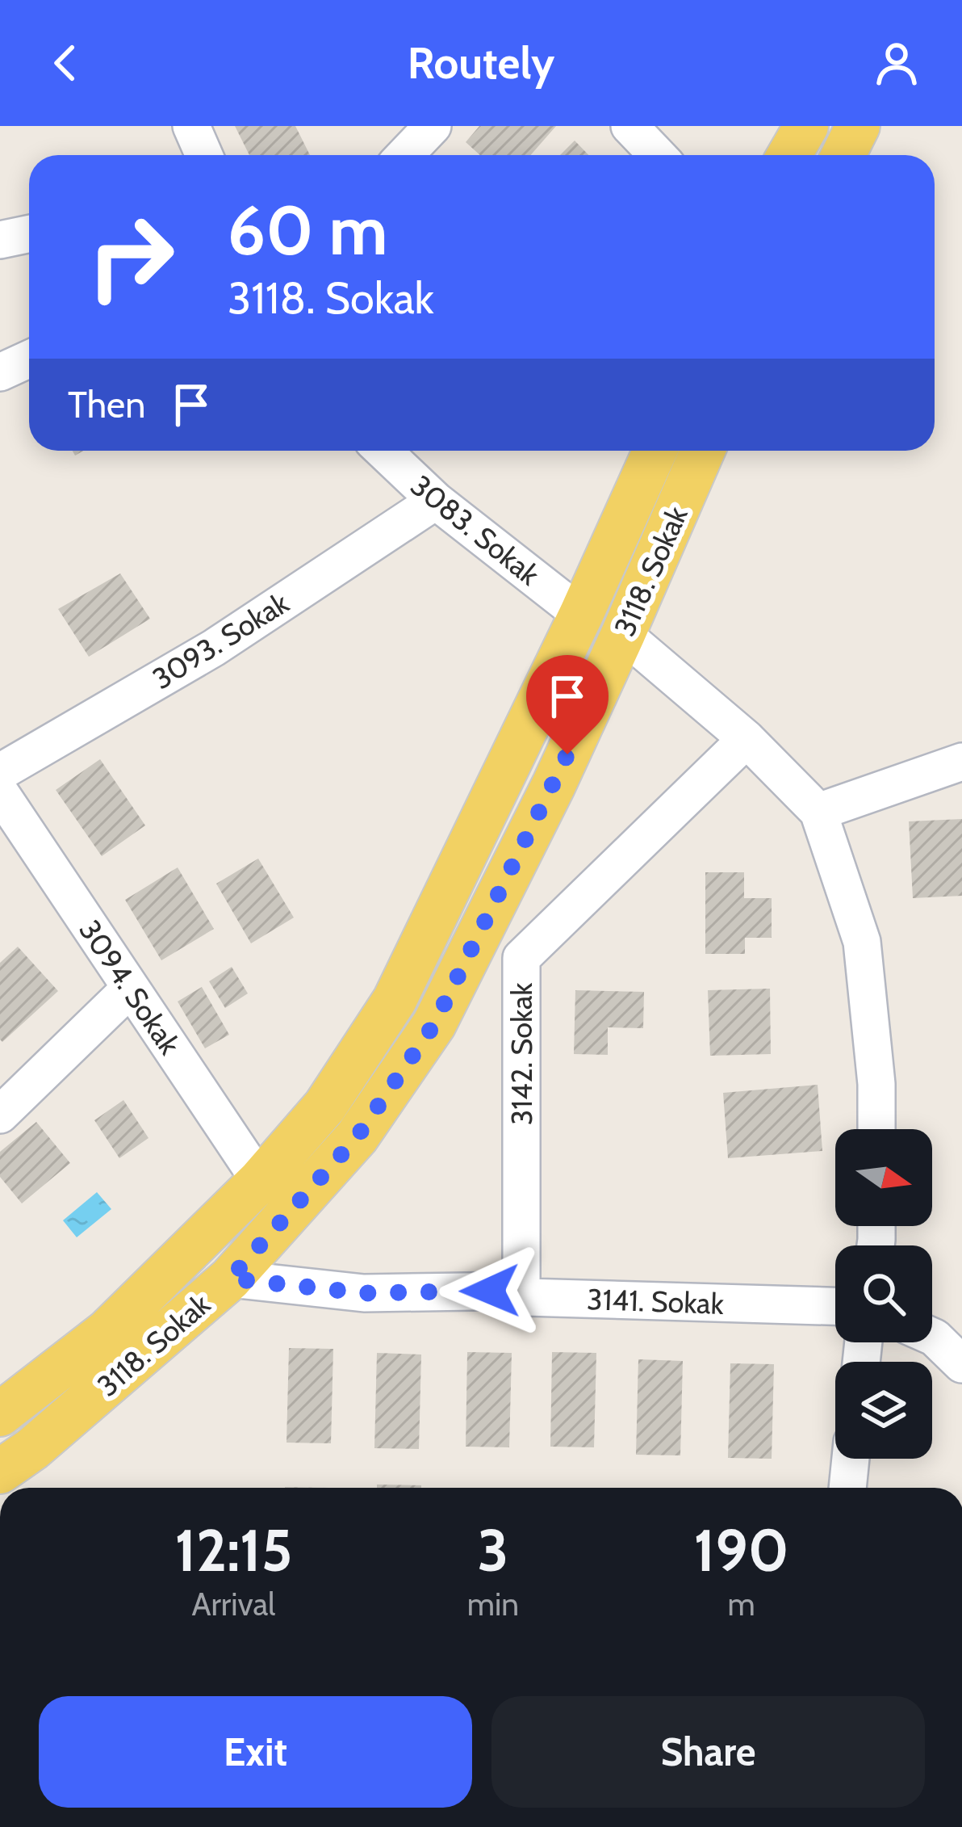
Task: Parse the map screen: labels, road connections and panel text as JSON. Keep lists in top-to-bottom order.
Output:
{
  "streets": {
    "main road": ["3118. Sokak"],
    "street": [
      "3083. Sokak",
      "3093. Sokak",
      "3094. Sokak",
      "3142. Sokak",
      "3141. Sokak"
    ]
  },
  "crossings": [
    ["3083. Sokak", "3118. Sokak"],
    ["3083. Sokak", "3093. Sokak"],
    ["3118. Sokak", "3094. Sokak"],
    ["3118. Sokak", "3141. Sokak"],
    ["3142. Sokak", "3141. Sokak"]
  ],
  "north": "right",
  "page": {
    "header": "Routely",
    "turn": ["60 m", "3118. Sokak"],
    "then": "Then",
    "eta": [
      "12:15",
      "Arrival",
      "3",
      "min",
      "190",
      "m"
    ],
    "buttons": ["Exit", "Share"]
  }
}
